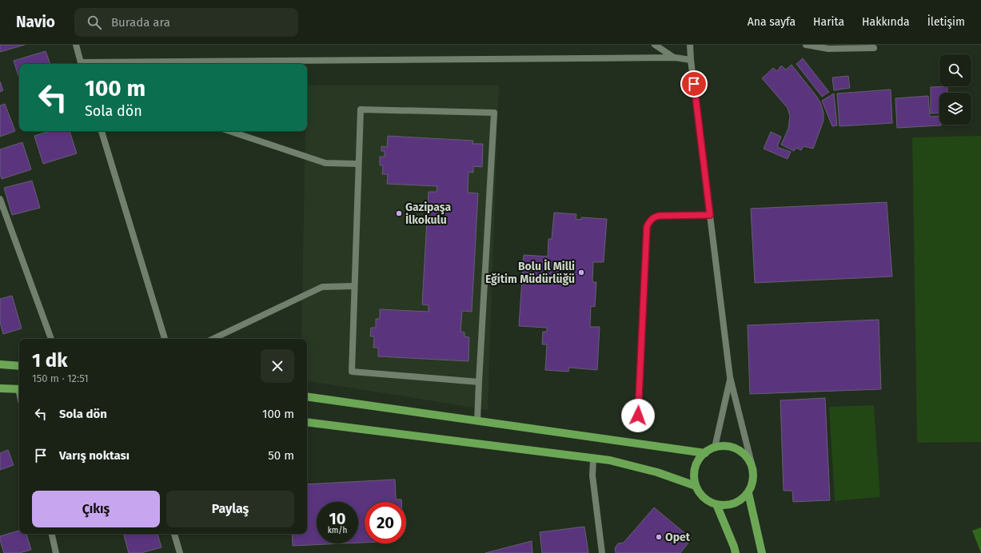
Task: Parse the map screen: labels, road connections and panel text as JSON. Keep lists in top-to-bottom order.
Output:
{
  "places": ["Gazipaşa İlkokulu", "Bolu İl Milli Eğitim Müdürlüğü", "Opet"],
  "page": {
    "header": "Navio",
    "search": "Burada ara",
    "nav": [
      "Ana sayfa",
      "Harita",
      "Hakkında",
      "İletişim"
    ],
    "turn": ["100 m", "Sola dön"],
    "heading": ["1 dk", "150 m · 12:51"],
    "list": [
      {
        "name": "Sola dön",
        "value": "100 m"
      },
      {
        "name": "Varış noktası",
        "value": "50 m"
      }
    ],
    "buttons": ["Çıkış", "Paylaş"],
    "speed": "10 km/h",
    "limit": "20"
  }
}
